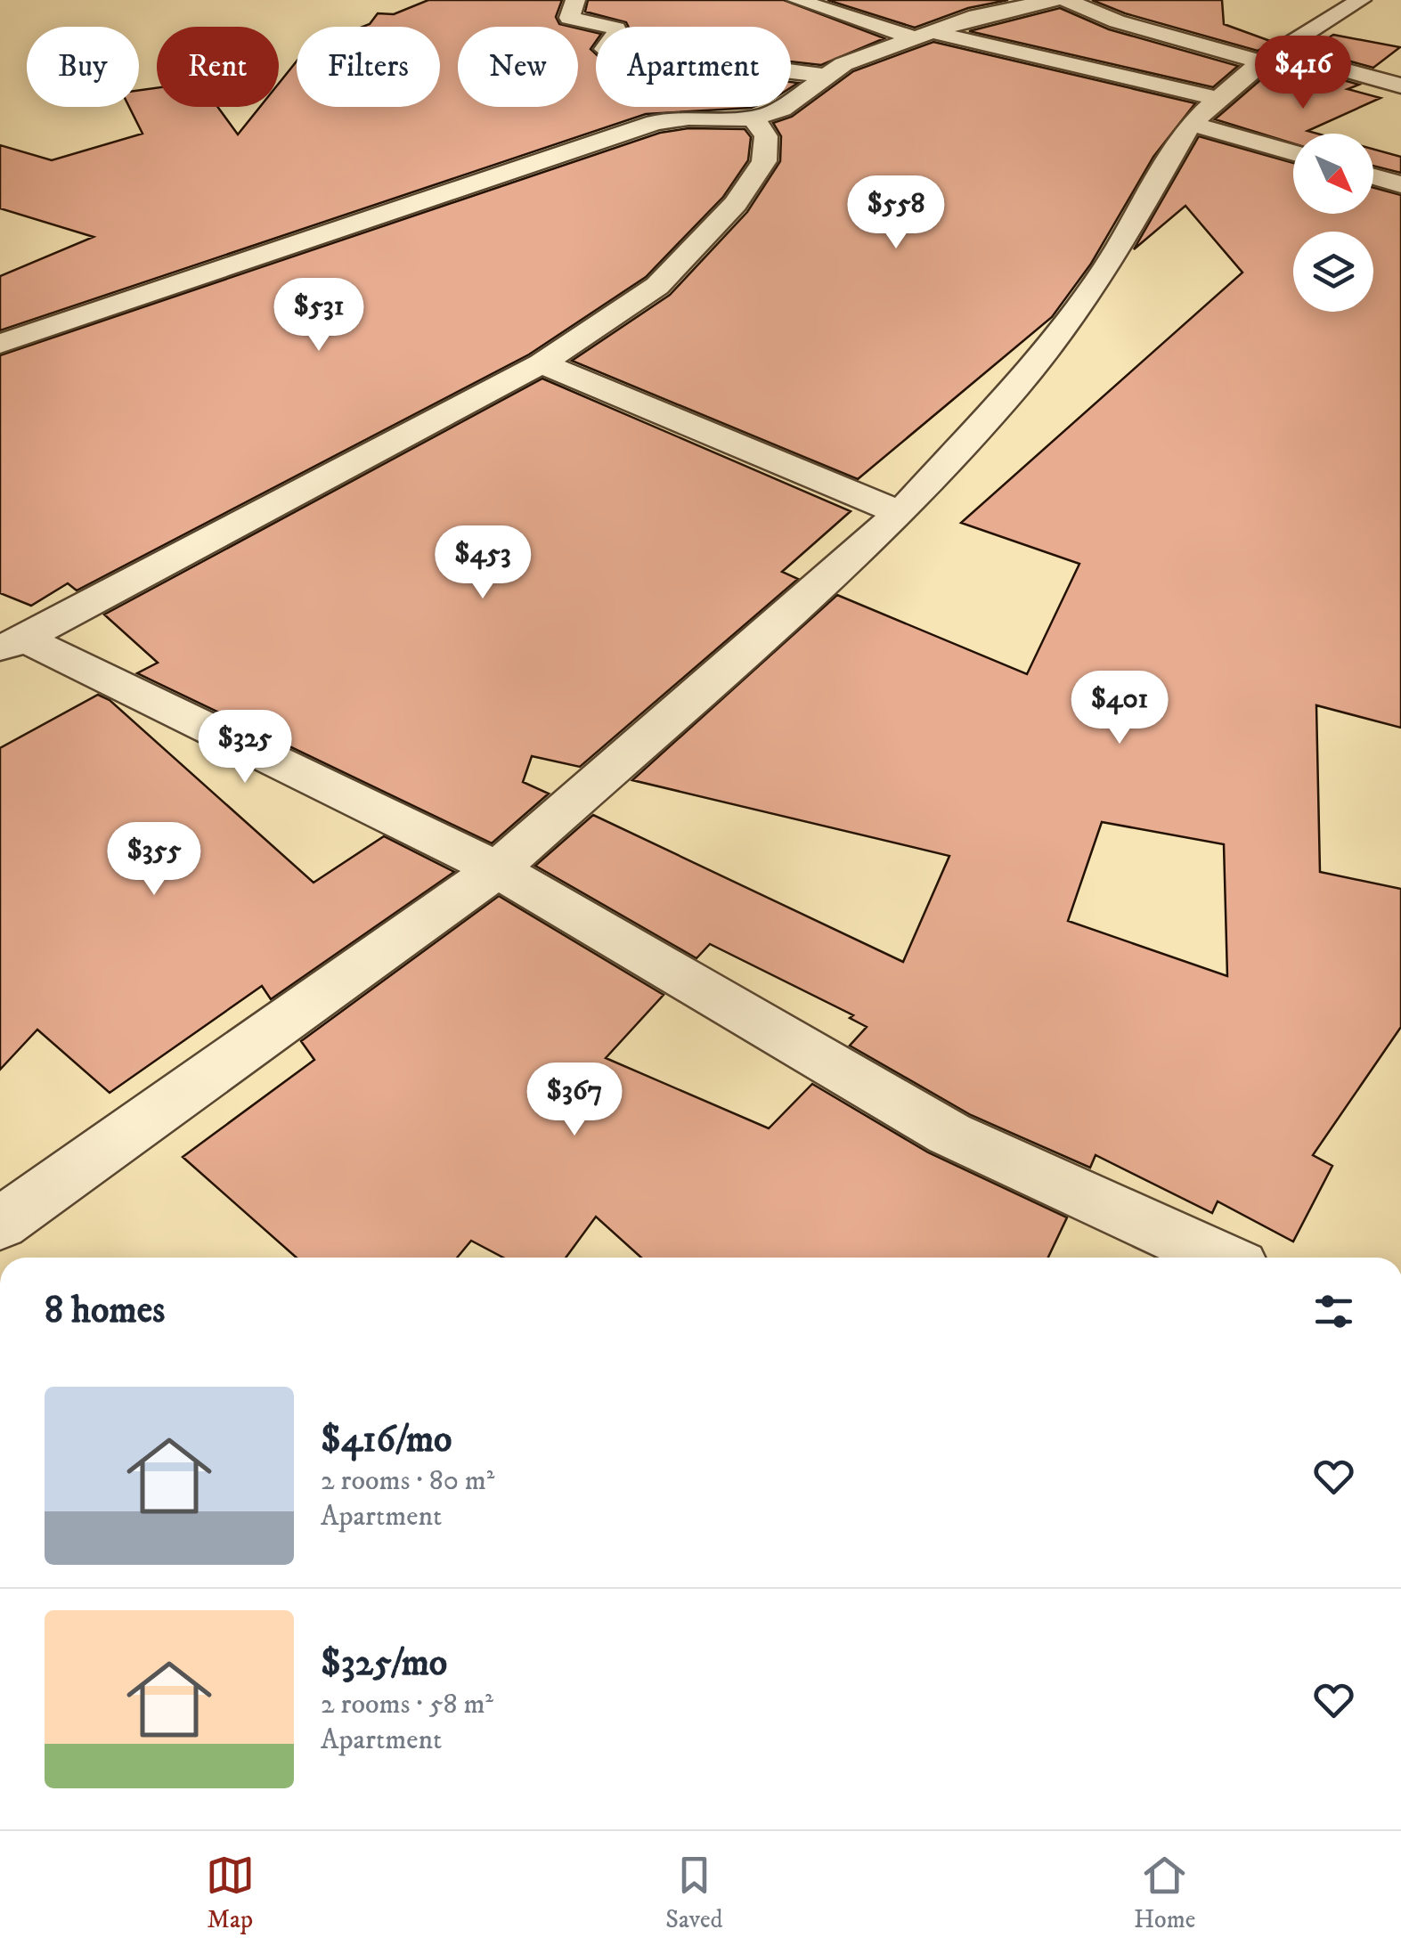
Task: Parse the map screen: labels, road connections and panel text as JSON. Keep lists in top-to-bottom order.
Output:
{
  "north": "bottom right",
  "page": {
    "chip": [
      "Buy",
      "Rent",
      "Filters",
      "New",
      "Apartment"
    ],
    "price": [
      "$416",
      "$558",
      "$531",
      "$453",
      "$401",
      "$325",
      "$355",
      "$367"
    ],
    "heading": "8 homes",
    "list": [
      {
        "name": "$416/mo",
        "note": "2 rooms · 80 m² · Apartment"
      },
      {
        "name": "$325/mo",
        "note": "2 rooms · 58 m² · Apartment"
      }
    ],
    "tabs": ["Map", "Saved", "Home"]
  }
}
